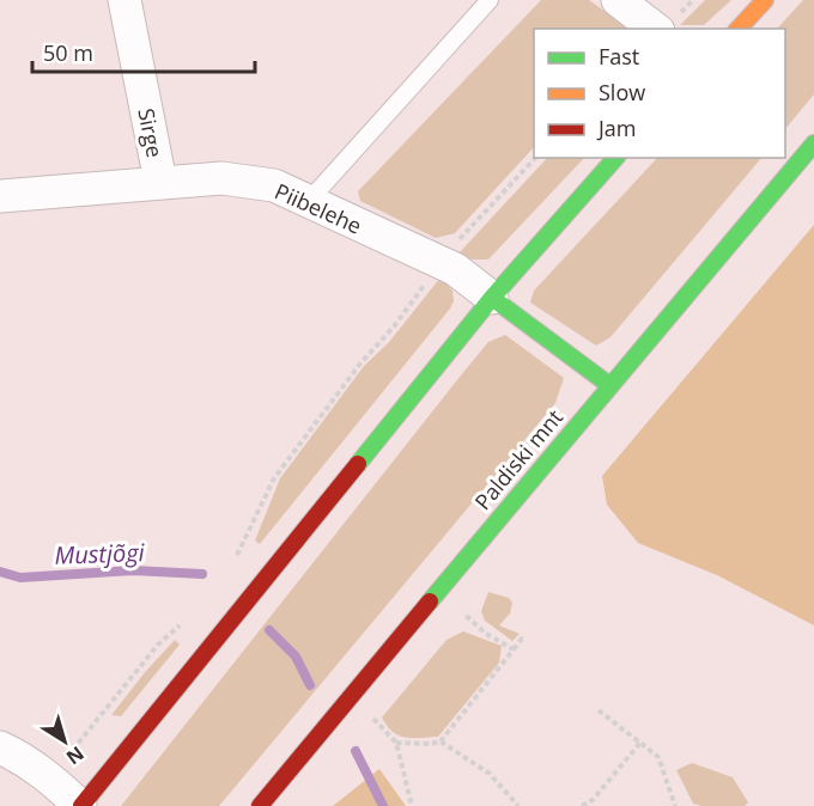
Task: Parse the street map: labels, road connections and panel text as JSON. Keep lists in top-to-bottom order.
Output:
{
  "streets": {
    "main road": ["Paldiski mnt"],
    "street": ["Sirge", "Piibelehe"]
  },
  "crossings": [
    ["Sirge", "Piibelehe"]
  ],
  "water": ["Mustjõgi"],
  "legend": ["Fast", "Slow", "Jam"],
  "scale_bar": "50 m",
  "north": "bottom right"
}
